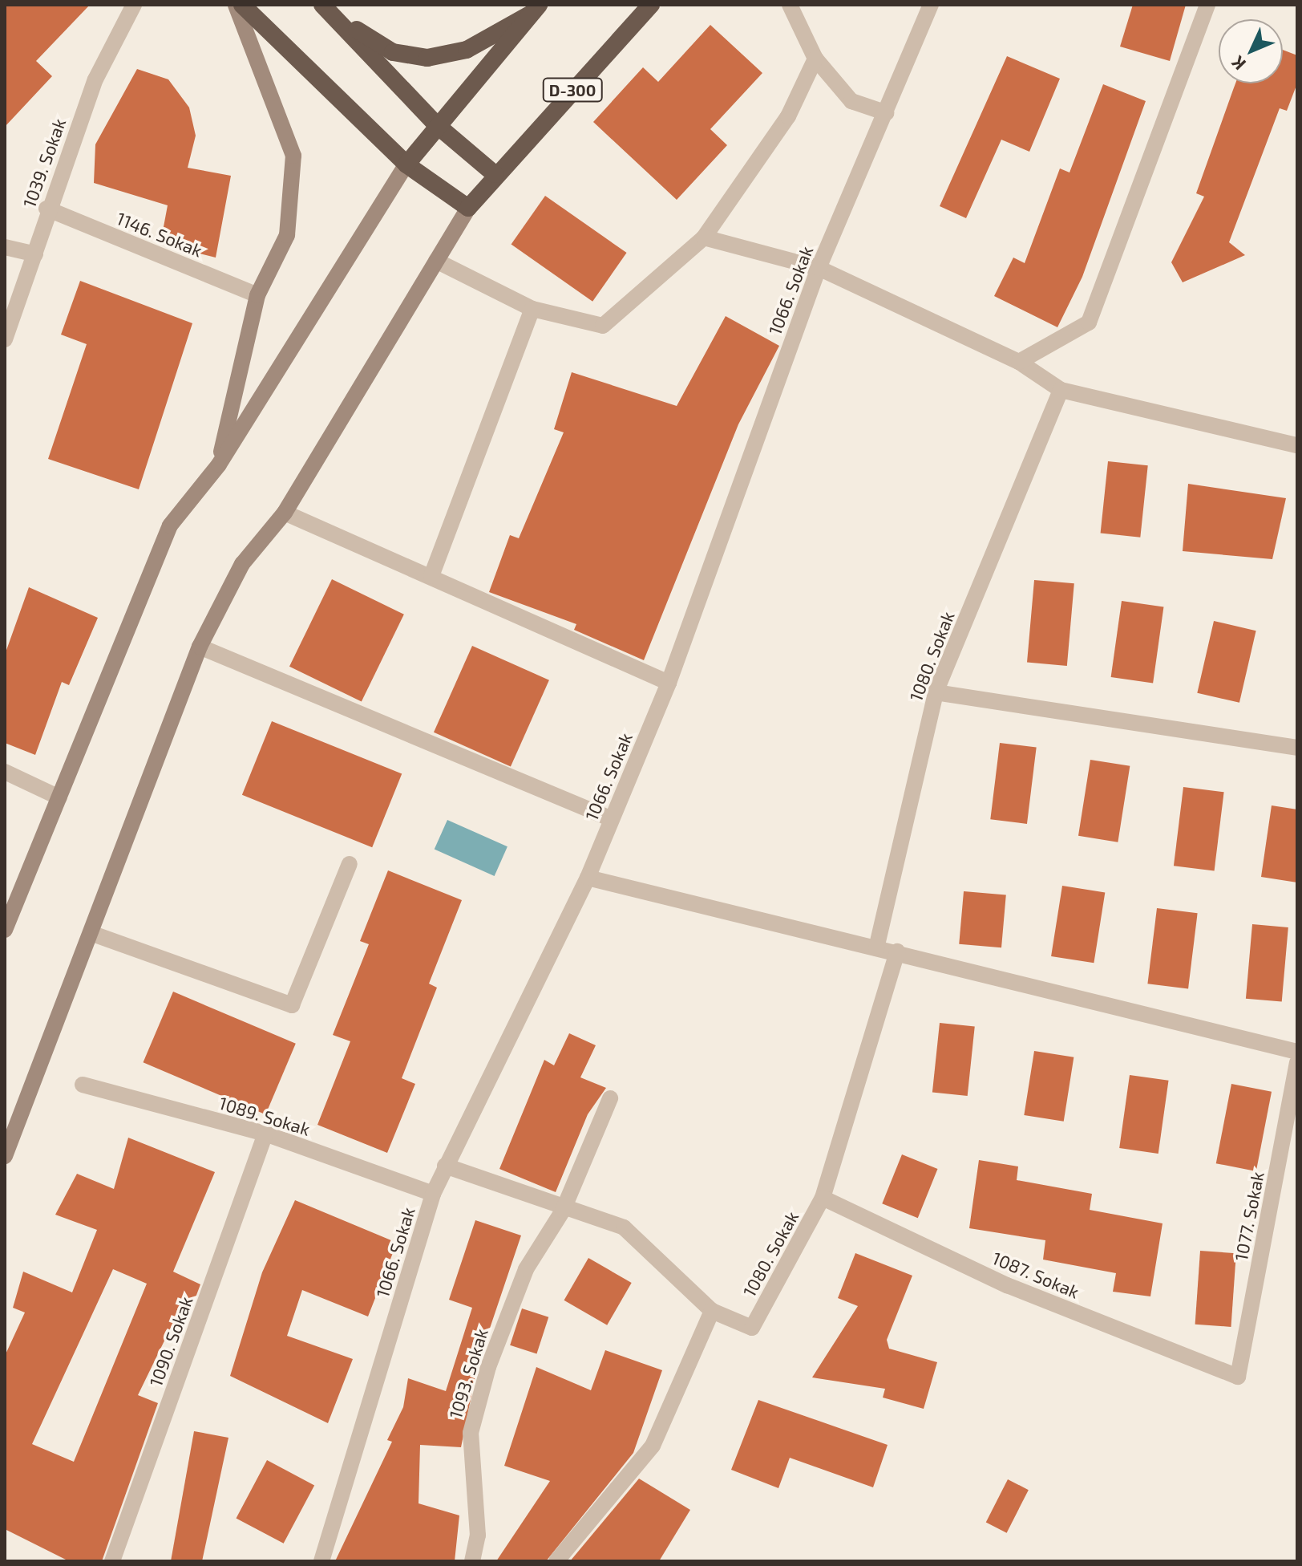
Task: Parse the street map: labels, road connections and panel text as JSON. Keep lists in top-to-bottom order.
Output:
{
  "streets": {
    "highway": ["D-300"],
    "street": [
      "1039. Sokak",
      "1146. Sokak",
      "1066. Sokak",
      "1080. Sokak",
      "1089. Sokak",
      "1077. Sokak",
      "1087. Sokak",
      "1090. Sokak",
      "1093. Sokak"
    ]
  },
  "crossings": [
    ["1039. Sokak", "1146. Sokak"],
    ["1066. Sokak", "1089. Sokak"],
    ["1080. Sokak", "1087. Sokak"],
    ["1089. Sokak", "1090. Sokak"],
    ["1077. Sokak", "1087. Sokak"]
  ],
  "north": "bottom left"
}
